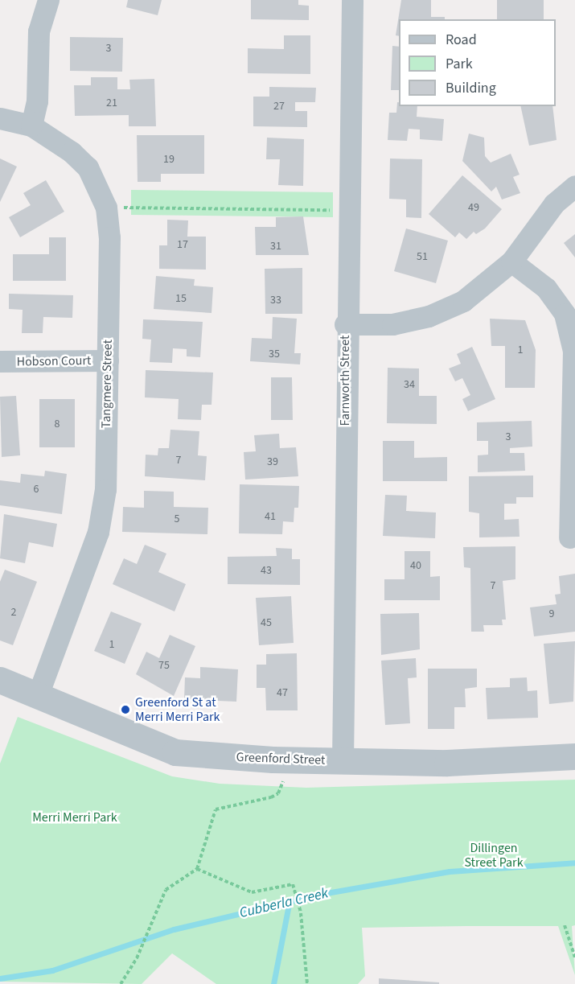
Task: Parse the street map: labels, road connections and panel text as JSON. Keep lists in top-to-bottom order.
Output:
{
  "streets": {
    "street": [
      "Hobson Court",
      "Farnworth Street",
      "Tangmere Street",
      "Greenford Street"
    ]
  },
  "crossings": [
    ["Hobson Court", "Tangmere Street"],
    ["Farnworth Street", "Greenford Street"],
    ["Tangmere Street", "Greenford Street"]
  ],
  "water": ["Cubberla Creek"],
  "parks": ["Merri Merri Park", "Dillingen Street Park"],
  "places": ["Greenford St at Merri Merri Park"],
  "house_numbers": [
    "3",
    "21",
    "27",
    "19",
    "49",
    "17",
    "31",
    "51",
    "15",
    "33",
    "1",
    "35",
    "34",
    "8",
    "3",
    "7",
    "39",
    "6",
    "41",
    "5",
    "40",
    "43",
    "7",
    "2",
    "9",
    "45",
    "1",
    "75",
    "47"
  ],
  "legend": ["Road", "Park", "Building"]
}
